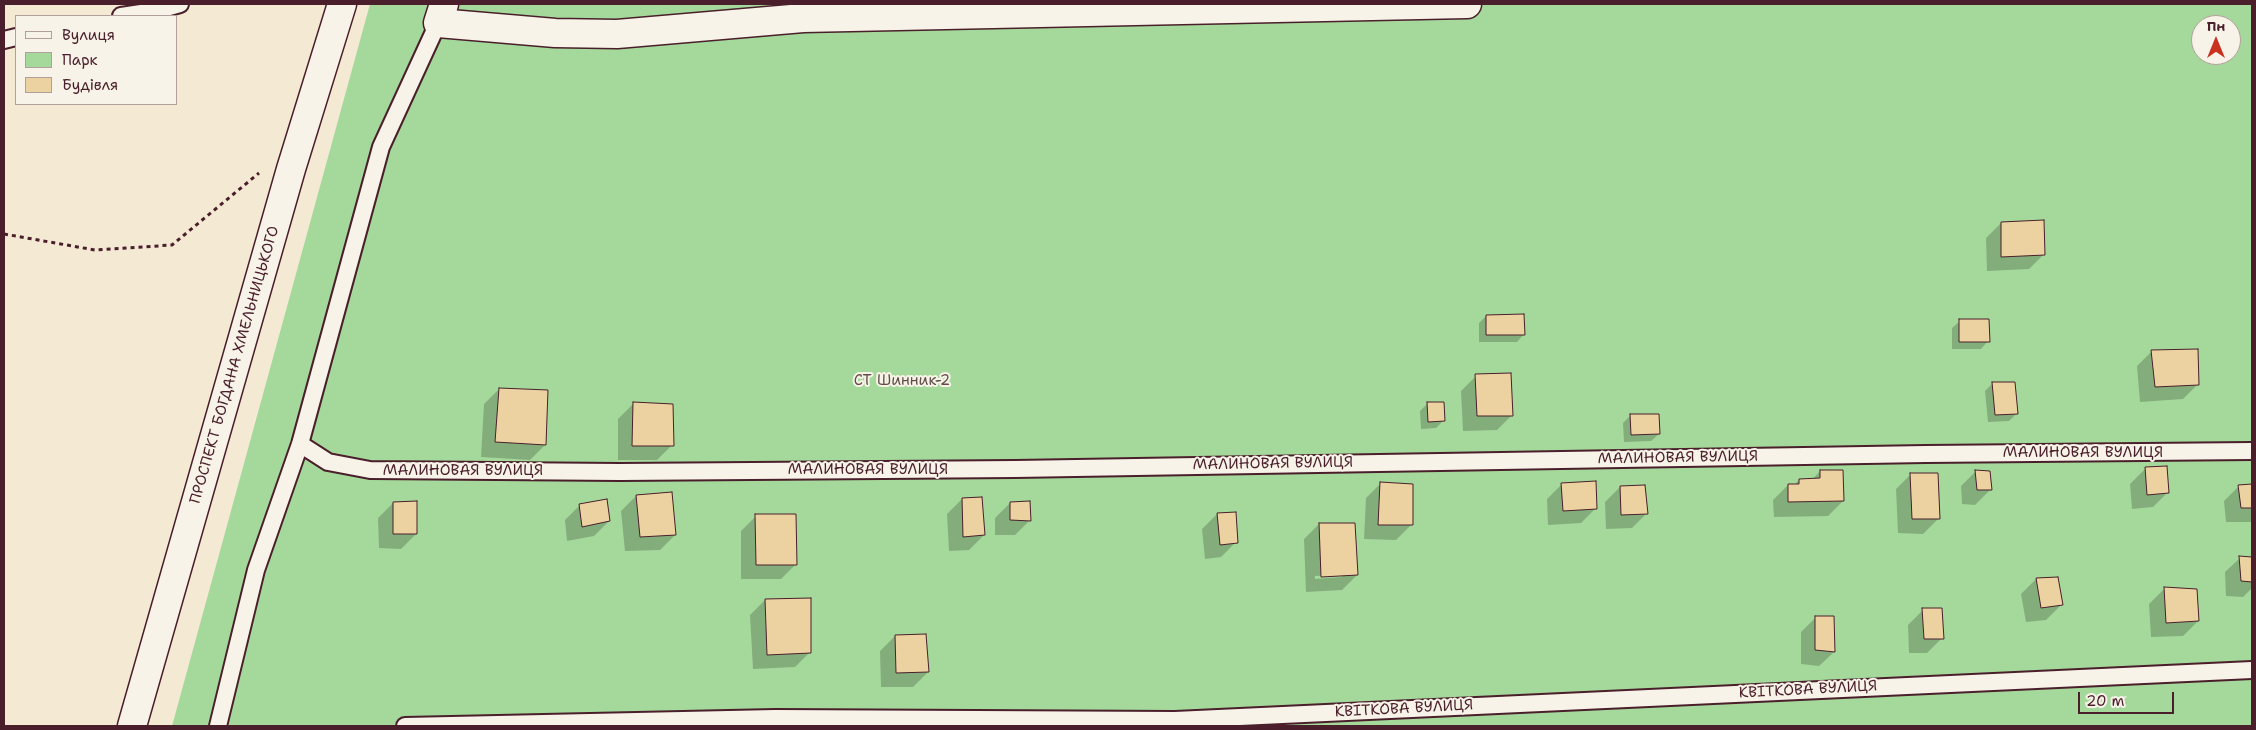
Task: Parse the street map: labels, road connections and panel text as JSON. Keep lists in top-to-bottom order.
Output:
{
  "streets": {
    "street": ["ПРОСПЕКТ БОГДАНА ХМЕЛЬНИЦЬКОГО"],
    "lane": ["МАЛИНОВАЯ ВУЛИЦЯ", "КВІТКОВА ВУЛИЦЯ"]
  },
  "parks": ["СТ Шинник-2"],
  "legend": ["Вулиця", "Парк", "Будівля"],
  "scale_bar": "20 m",
  "north": "top"
}
